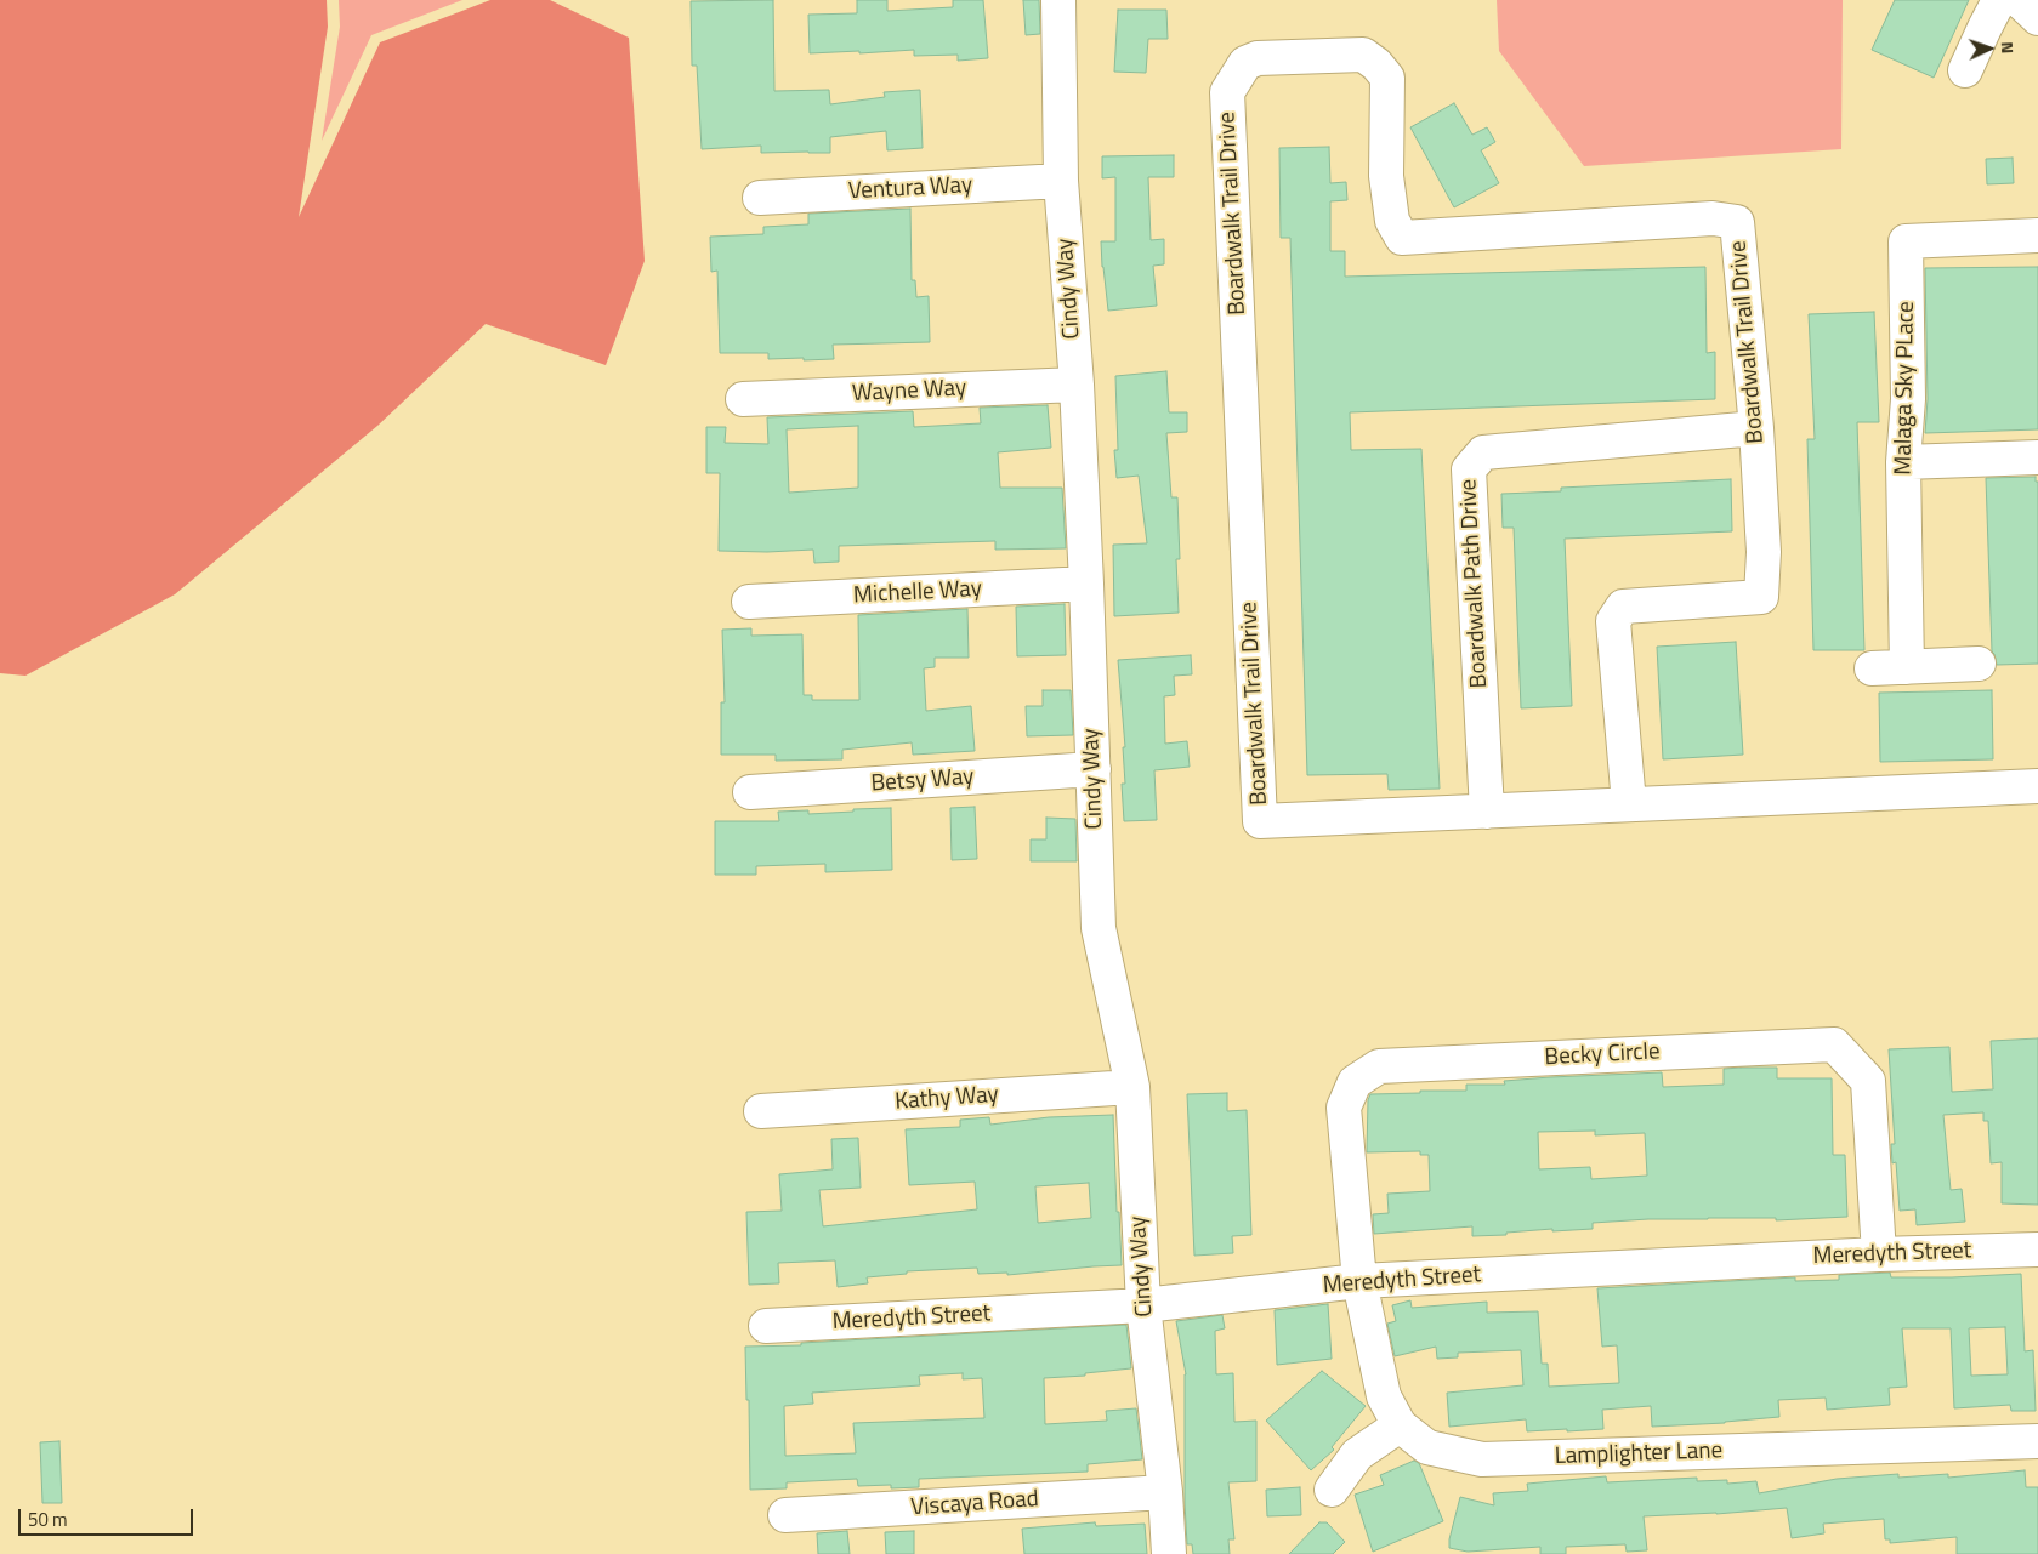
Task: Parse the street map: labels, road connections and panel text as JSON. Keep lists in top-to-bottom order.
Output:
{
  "streets": {
    "street": [
      "Ventura Way",
      "Boardwalk Trail Drive",
      "Cindy Way",
      "Malaga Sky PLace",
      "Wayne Way",
      "Boardwalk Path Drive",
      "Michelle Way",
      "Betsy Way",
      "Becky Circle",
      "Kathy Way",
      "Meredyth Street",
      "Lamplighter Lane",
      "Viscaya Road"
    ]
  },
  "crossings": [
    ["Ventura Way", "Cindy Way"],
    ["Boardwalk Trail Drive", "Boardwalk Path Drive"],
    ["Cindy Way", "Wayne Way"],
    ["Cindy Way", "Michelle Way"],
    ["Cindy Way", "Betsy Way"],
    ["Cindy Way", "Kathy Way"],
    ["Cindy Way", "Meredyth Street"],
    ["Cindy Way", "Viscaya Road"],
    ["Becky Circle", "Meredyth Street"],
    ["Becky Circle", "Lamplighter Lane"],
    ["Meredyth Street", "Lamplighter Lane"]
  ],
  "scale_bar": "50 m",
  "north": "right"
}
